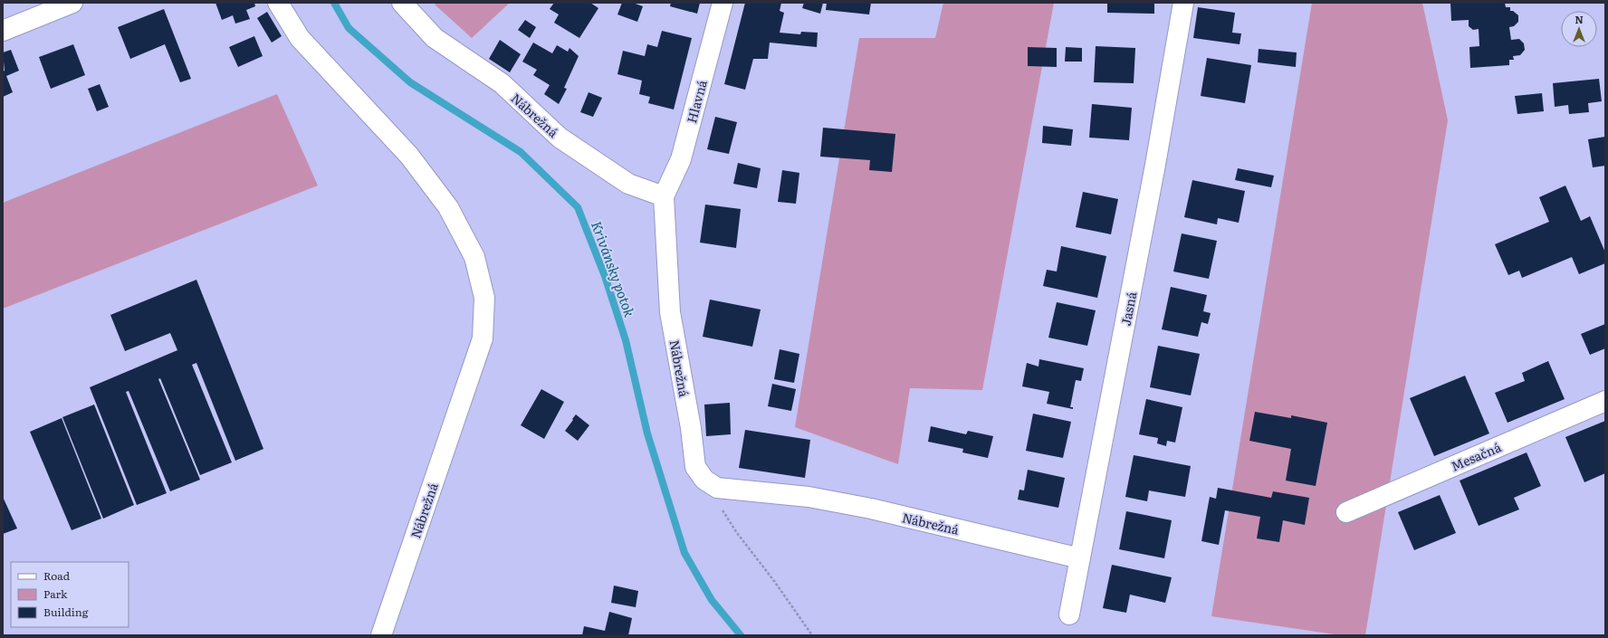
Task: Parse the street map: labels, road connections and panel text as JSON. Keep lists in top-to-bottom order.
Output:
{
  "streets": {
    "street": [
      "Hlavná",
      "Nábrežná",
      "Jasná",
      "Mesačná"
    ]
  },
  "crossings": [
    ["Hlavná", "Nábrežná"],
    ["Nábrežná", "Jasná"]
  ],
  "water": ["Krivánsky potok"],
  "legend": ["Road", "Park", "Building"],
  "north": "top"
}
